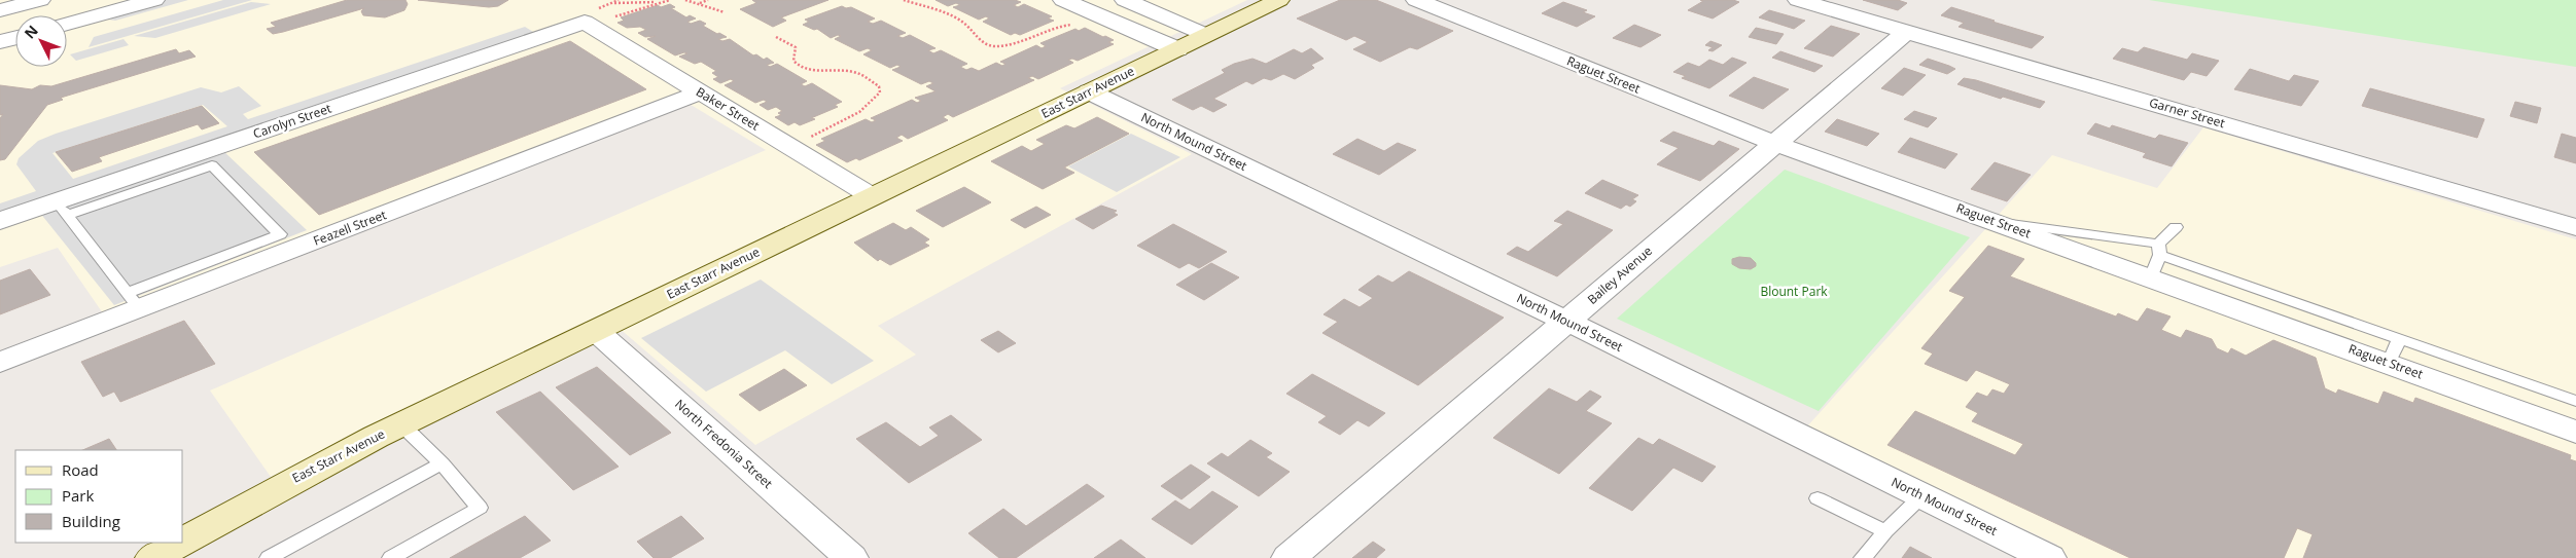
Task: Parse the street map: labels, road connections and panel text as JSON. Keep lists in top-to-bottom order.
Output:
{
  "streets": {
    "main road": ["East Starr Avenue"],
    "street": [
      "Raguet Street",
      "Baker Street",
      "Garner Street",
      "Carolyn Street",
      "North Mound Street",
      "Feazell Street",
      "Bailey Avenue",
      "North Fredonia Street"
    ]
  },
  "crossings": [
    ["Raguet Street", "Bailey Avenue"],
    ["East Starr Avenue", "Baker Street"],
    ["East Starr Avenue", "North Mound Street"],
    ["East Starr Avenue", "North Fredonia Street"],
    ["Baker Street", "Carolyn Street"],
    ["Baker Street", "Feazell Street"],
    ["Garner Street", "Bailey Avenue"],
    ["North Mound Street", "Bailey Avenue"]
  ],
  "parks": ["Blount Park"],
  "legend": ["Road", "Park", "Building"],
  "north": "top left"
}
